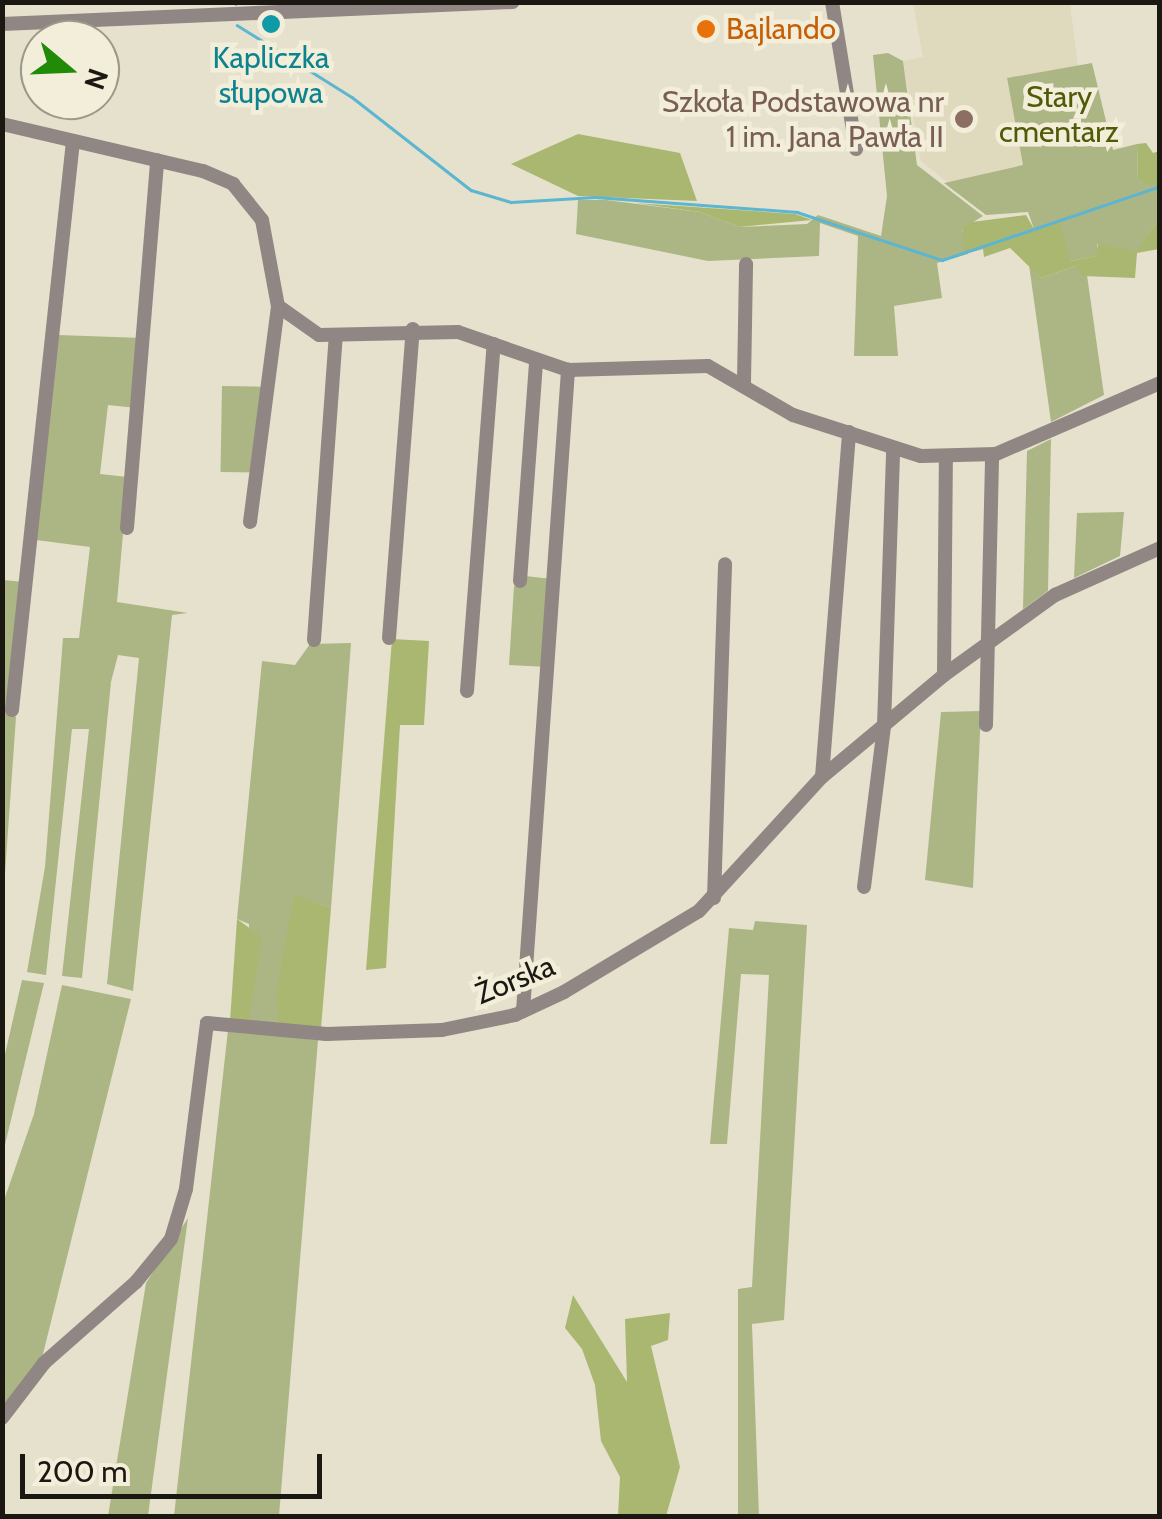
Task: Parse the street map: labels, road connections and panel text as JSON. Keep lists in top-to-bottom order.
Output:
{
  "streets": {
    "street": ["Żorska"]
  },
  "parks": ["Stary cmentarz"],
  "places": ["Kapliczka słupowa", "Bajlando", "Szkoła Podstawowa nr 1 im. Jana Pawła II"],
  "scale_bar": "200 m",
  "north": "right"
}
